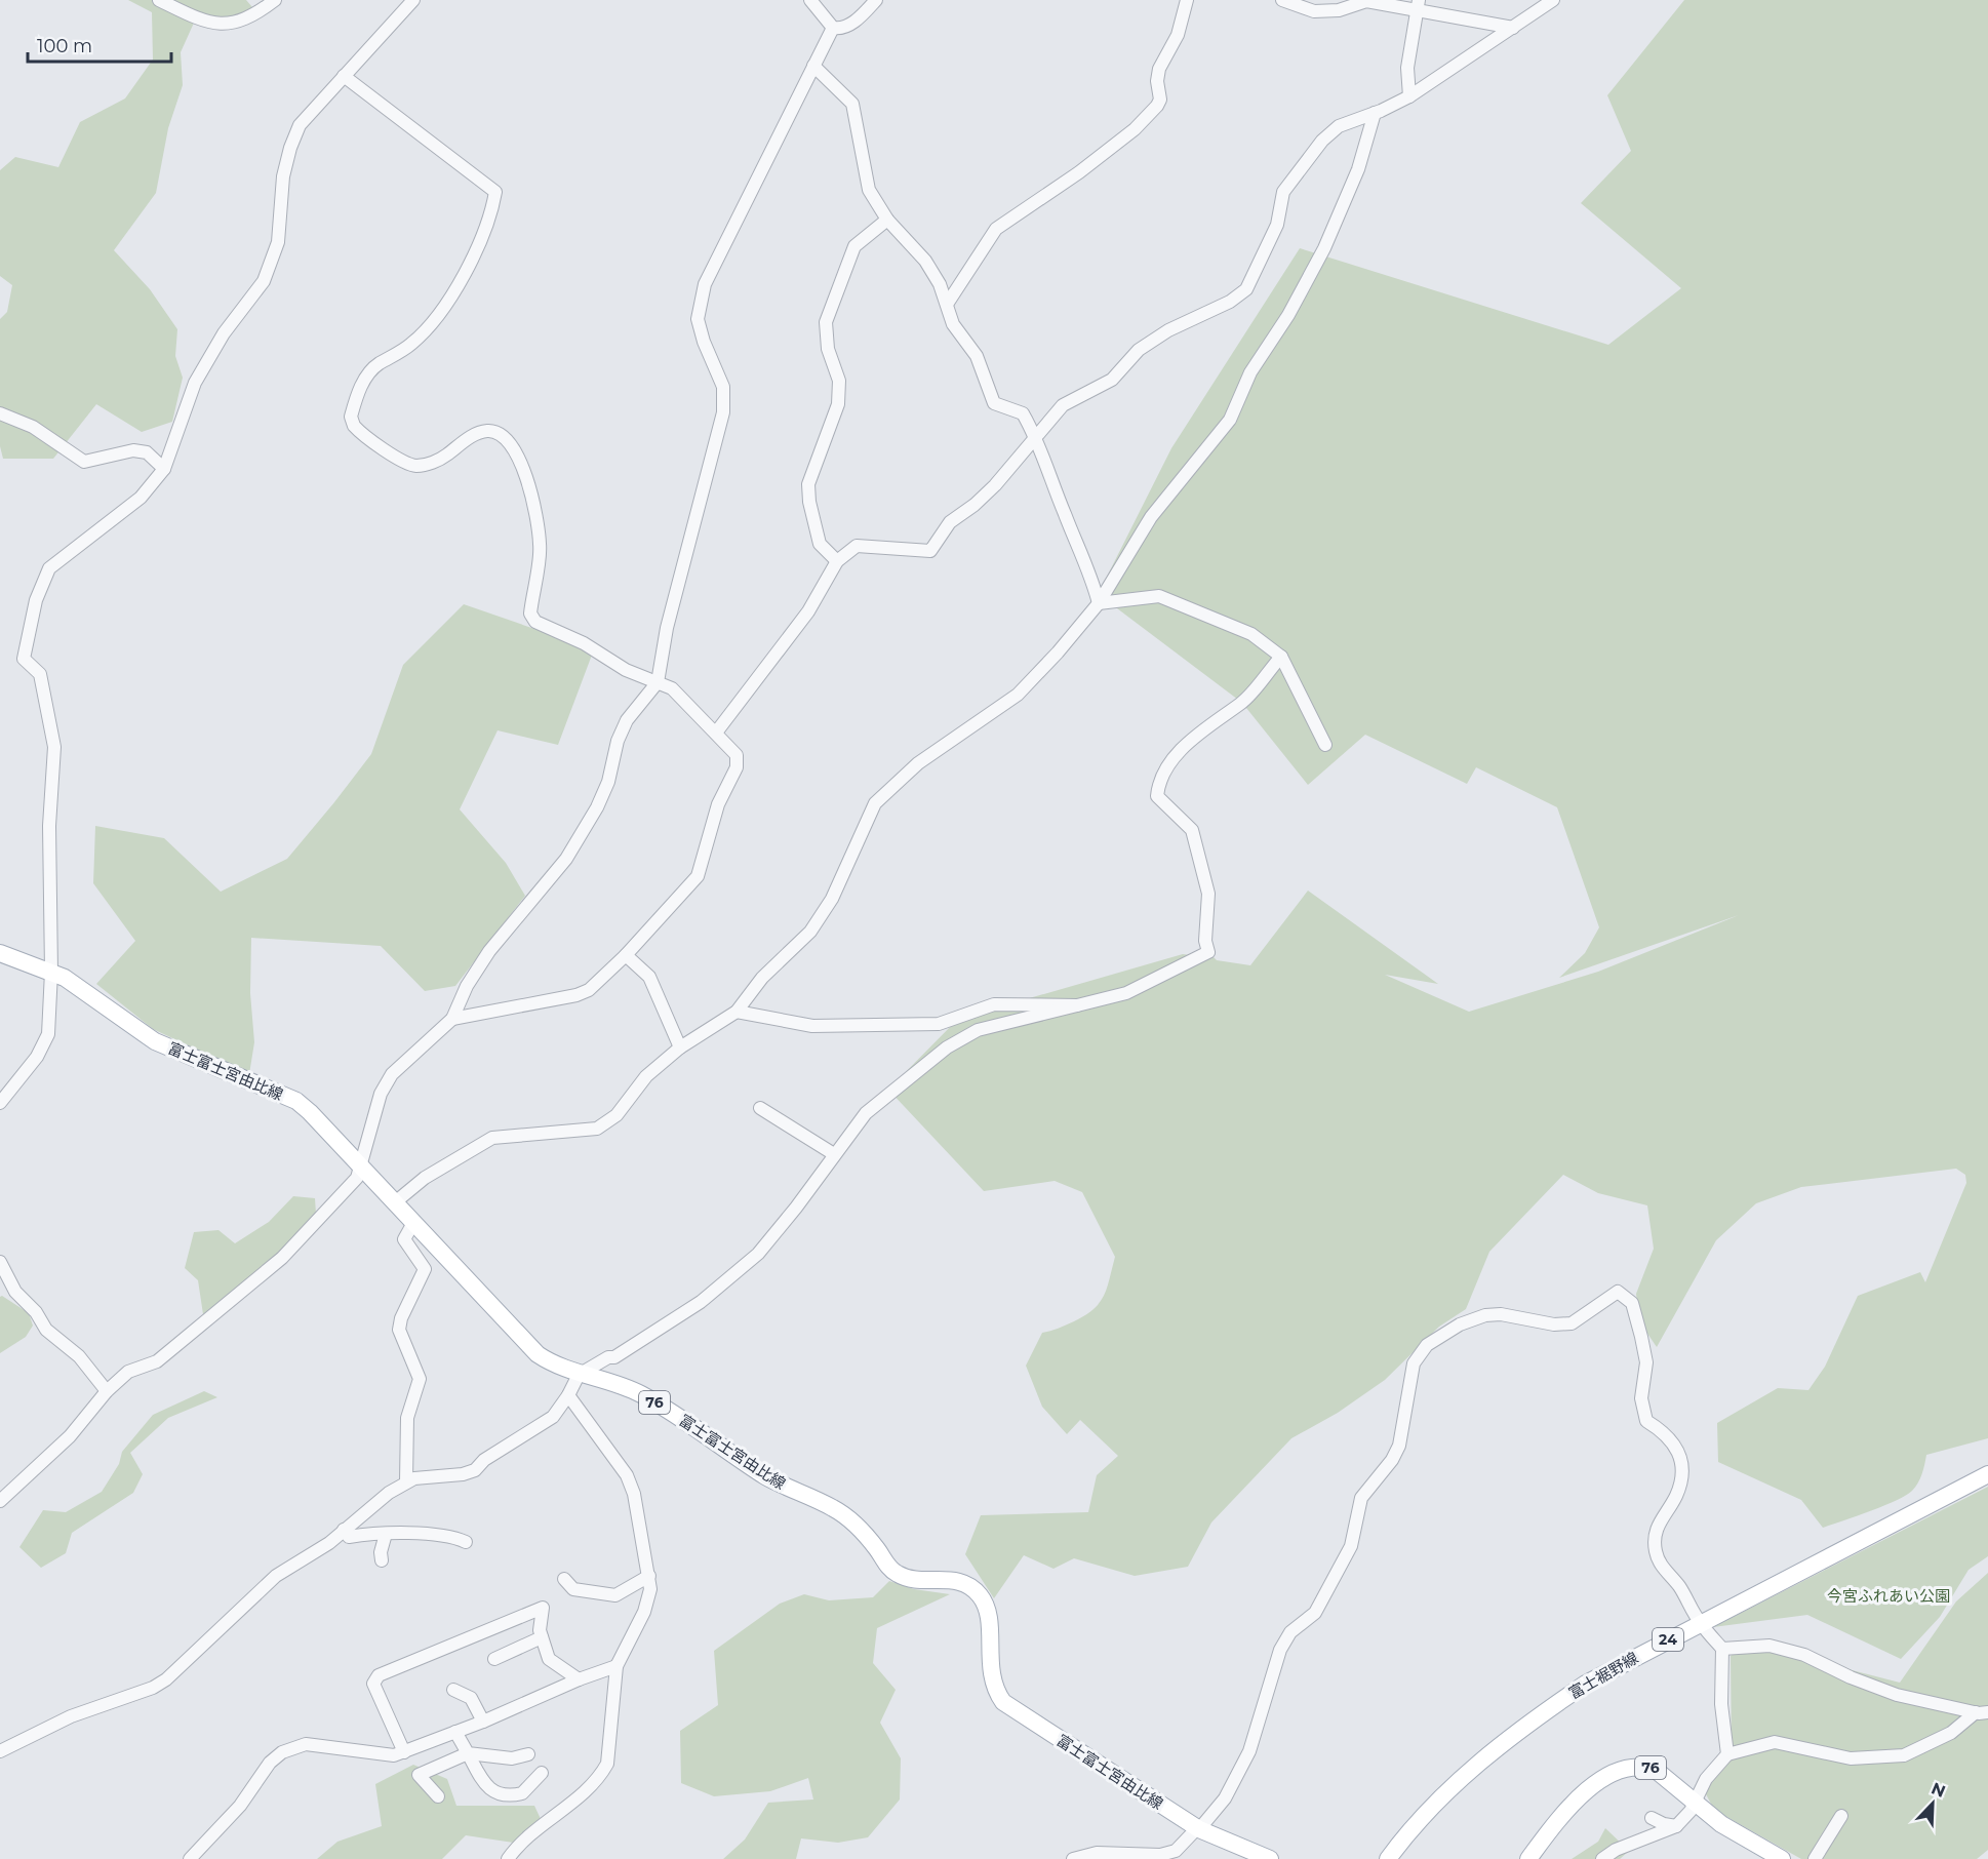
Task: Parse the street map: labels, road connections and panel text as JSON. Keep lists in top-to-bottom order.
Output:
{
  "streets": {
    "main road": [
      "富士富士宮由比線",
      "76",
      "24",
      "富士裾野線"
    ]
  },
  "parks": ["今宮ふれあい公園"],
  "scale_bar": "100 m",
  "north": "top right"
}
